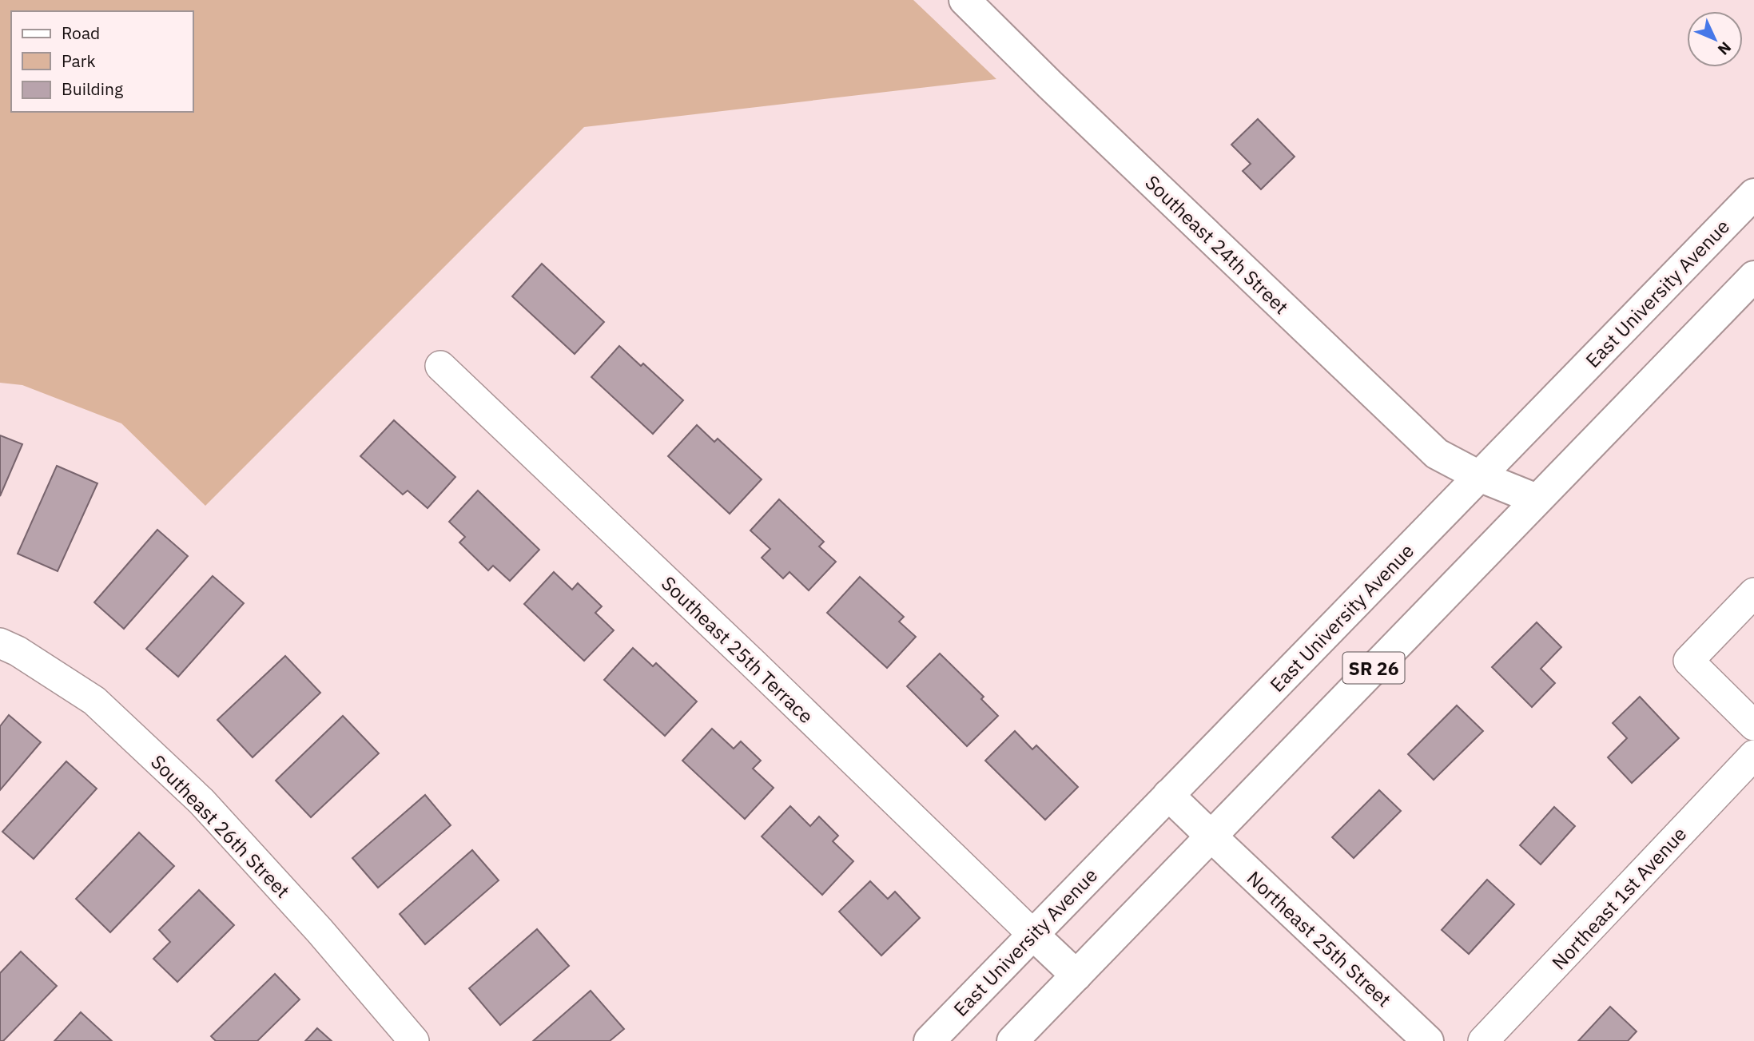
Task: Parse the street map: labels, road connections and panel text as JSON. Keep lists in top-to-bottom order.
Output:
{
  "streets": {
    "main road": [
      "Southeast 24th Street",
      "East University Avenue",
      "SR 26",
      "Northeast 25th Street"
    ],
    "street": ["Southeast 25th Terrace", "Southeast 26th Street", "Northeast 1st Avenue"]
  },
  "crossings": [
    ["Southeast 24th Street", "East University Avenue"],
    ["Southeast 24th Street", "SR 26"],
    ["East University Avenue", "Southeast 25th Terrace"],
    ["East University Avenue", "Northeast 25th Street"],
    ["SR 26", "Northeast 25th Street"]
  ],
  "legend": ["Road", "Park", "Building"],
  "north": "bottom right"
}
